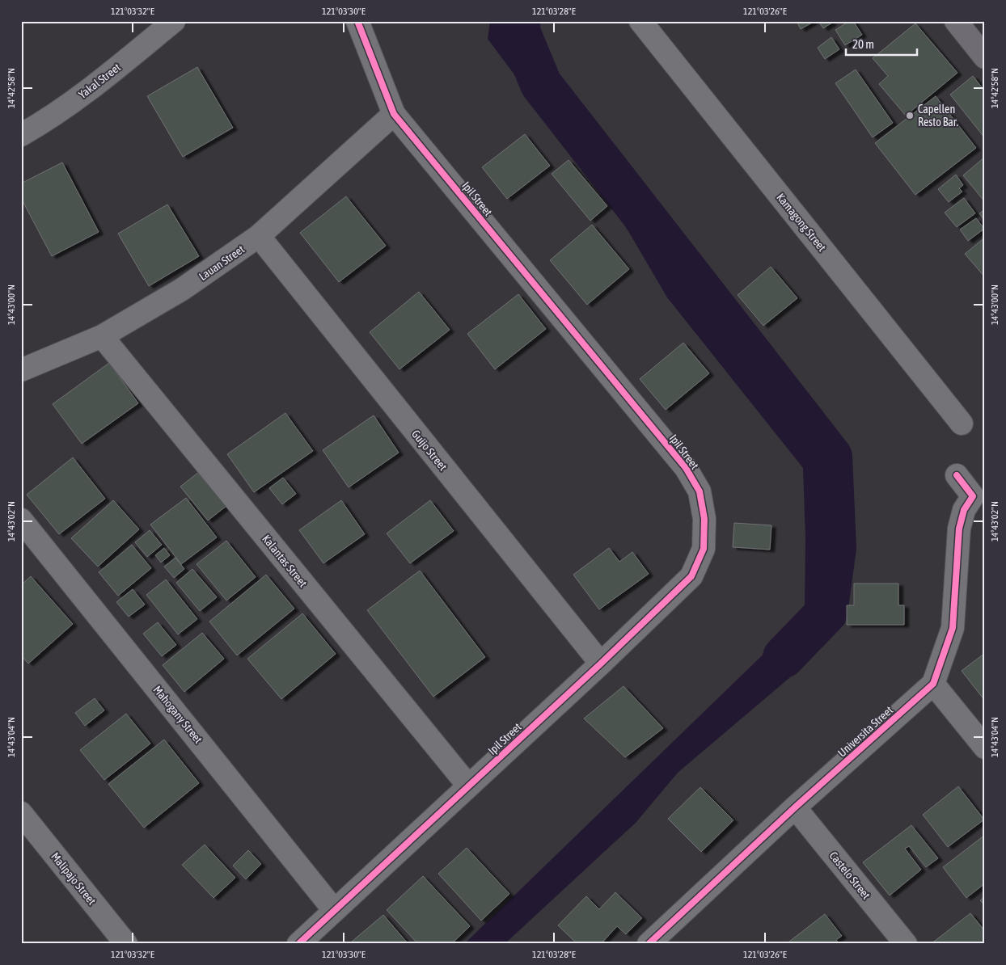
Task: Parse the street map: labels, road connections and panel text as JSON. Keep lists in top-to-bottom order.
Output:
{
  "streets": {
    "street": [
      "Yakal Street",
      "Ipil Street",
      "Kamagong Street",
      "Lauan Street",
      "Guijo Street",
      "Kalantas Street",
      "Mahogany Street",
      "Universita Street",
      "Castelo Street",
      "Malipajo Street"
    ]
  },
  "crossings": [
    ["Ipil Street", "Lauan Street"],
    ["Ipil Street", "Guijo Street"],
    ["Ipil Street", "Kalantas Street"],
    ["Ipil Street", "Mahogany Street"],
    ["Lauan Street", "Guijo Street"],
    ["Lauan Street", "Kalantas Street"],
    ["Universita Street", "Castelo Street"]
  ],
  "places": ["Capellen Resto Bar."],
  "scale_bar": "20 m",
  "coordinates": [
    "121°03'32\"E",
    "121°03'30\"E",
    "121°03'28\"E",
    "121°03'26\"E",
    "14°42'58\"N",
    "14°43'00\"N",
    "14°43'02\"N",
    "14°43'04\"N"
  ]
}
